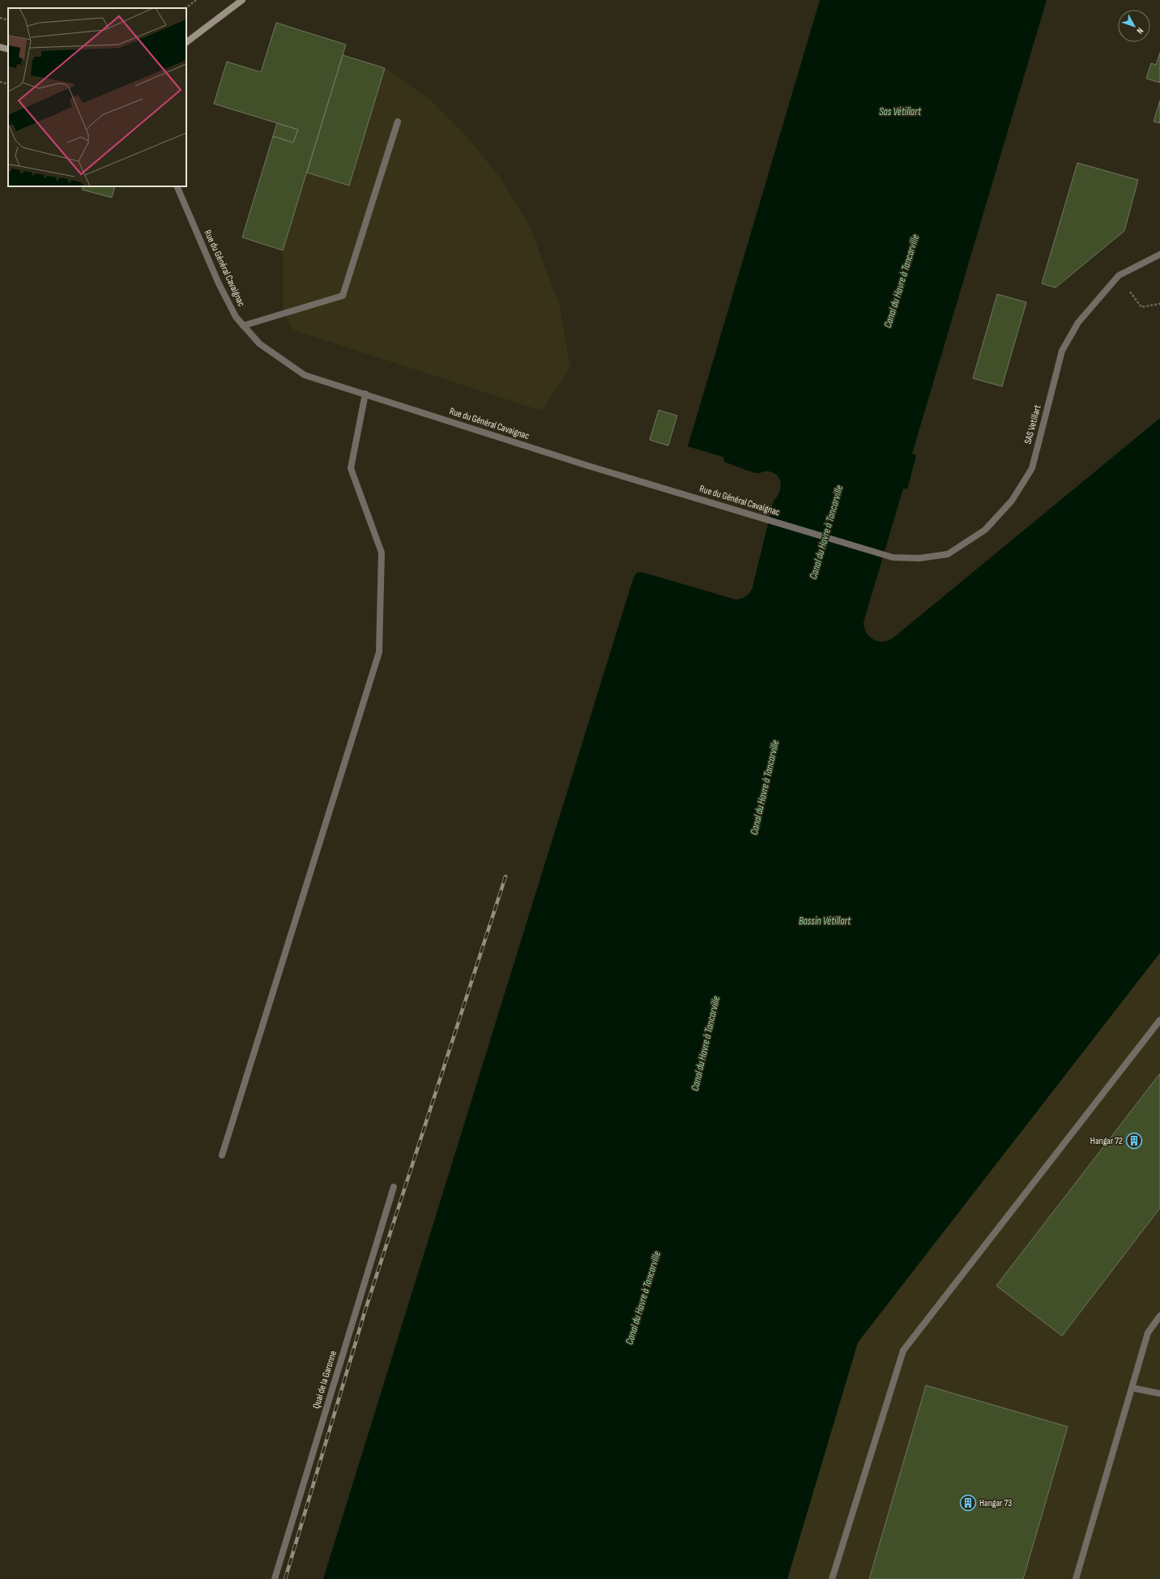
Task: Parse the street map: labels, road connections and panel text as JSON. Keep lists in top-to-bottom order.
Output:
{
  "streets": {
    "street": ["Rue du Général Cavaignac", "SAS Vetillart", "Quai de la Garonne"]
  },
  "crossings": [
    ["Rue du Général Cavaignac", "SAS Vetillart"]
  ],
  "water": ["Sas Vétillart", "Canal du Havre à Tancarville", "Bassin Vétillart"],
  "places": {
    "building": ["Hangar 72", "Hangar 73"]
  },
  "north": "bottom right"
}
